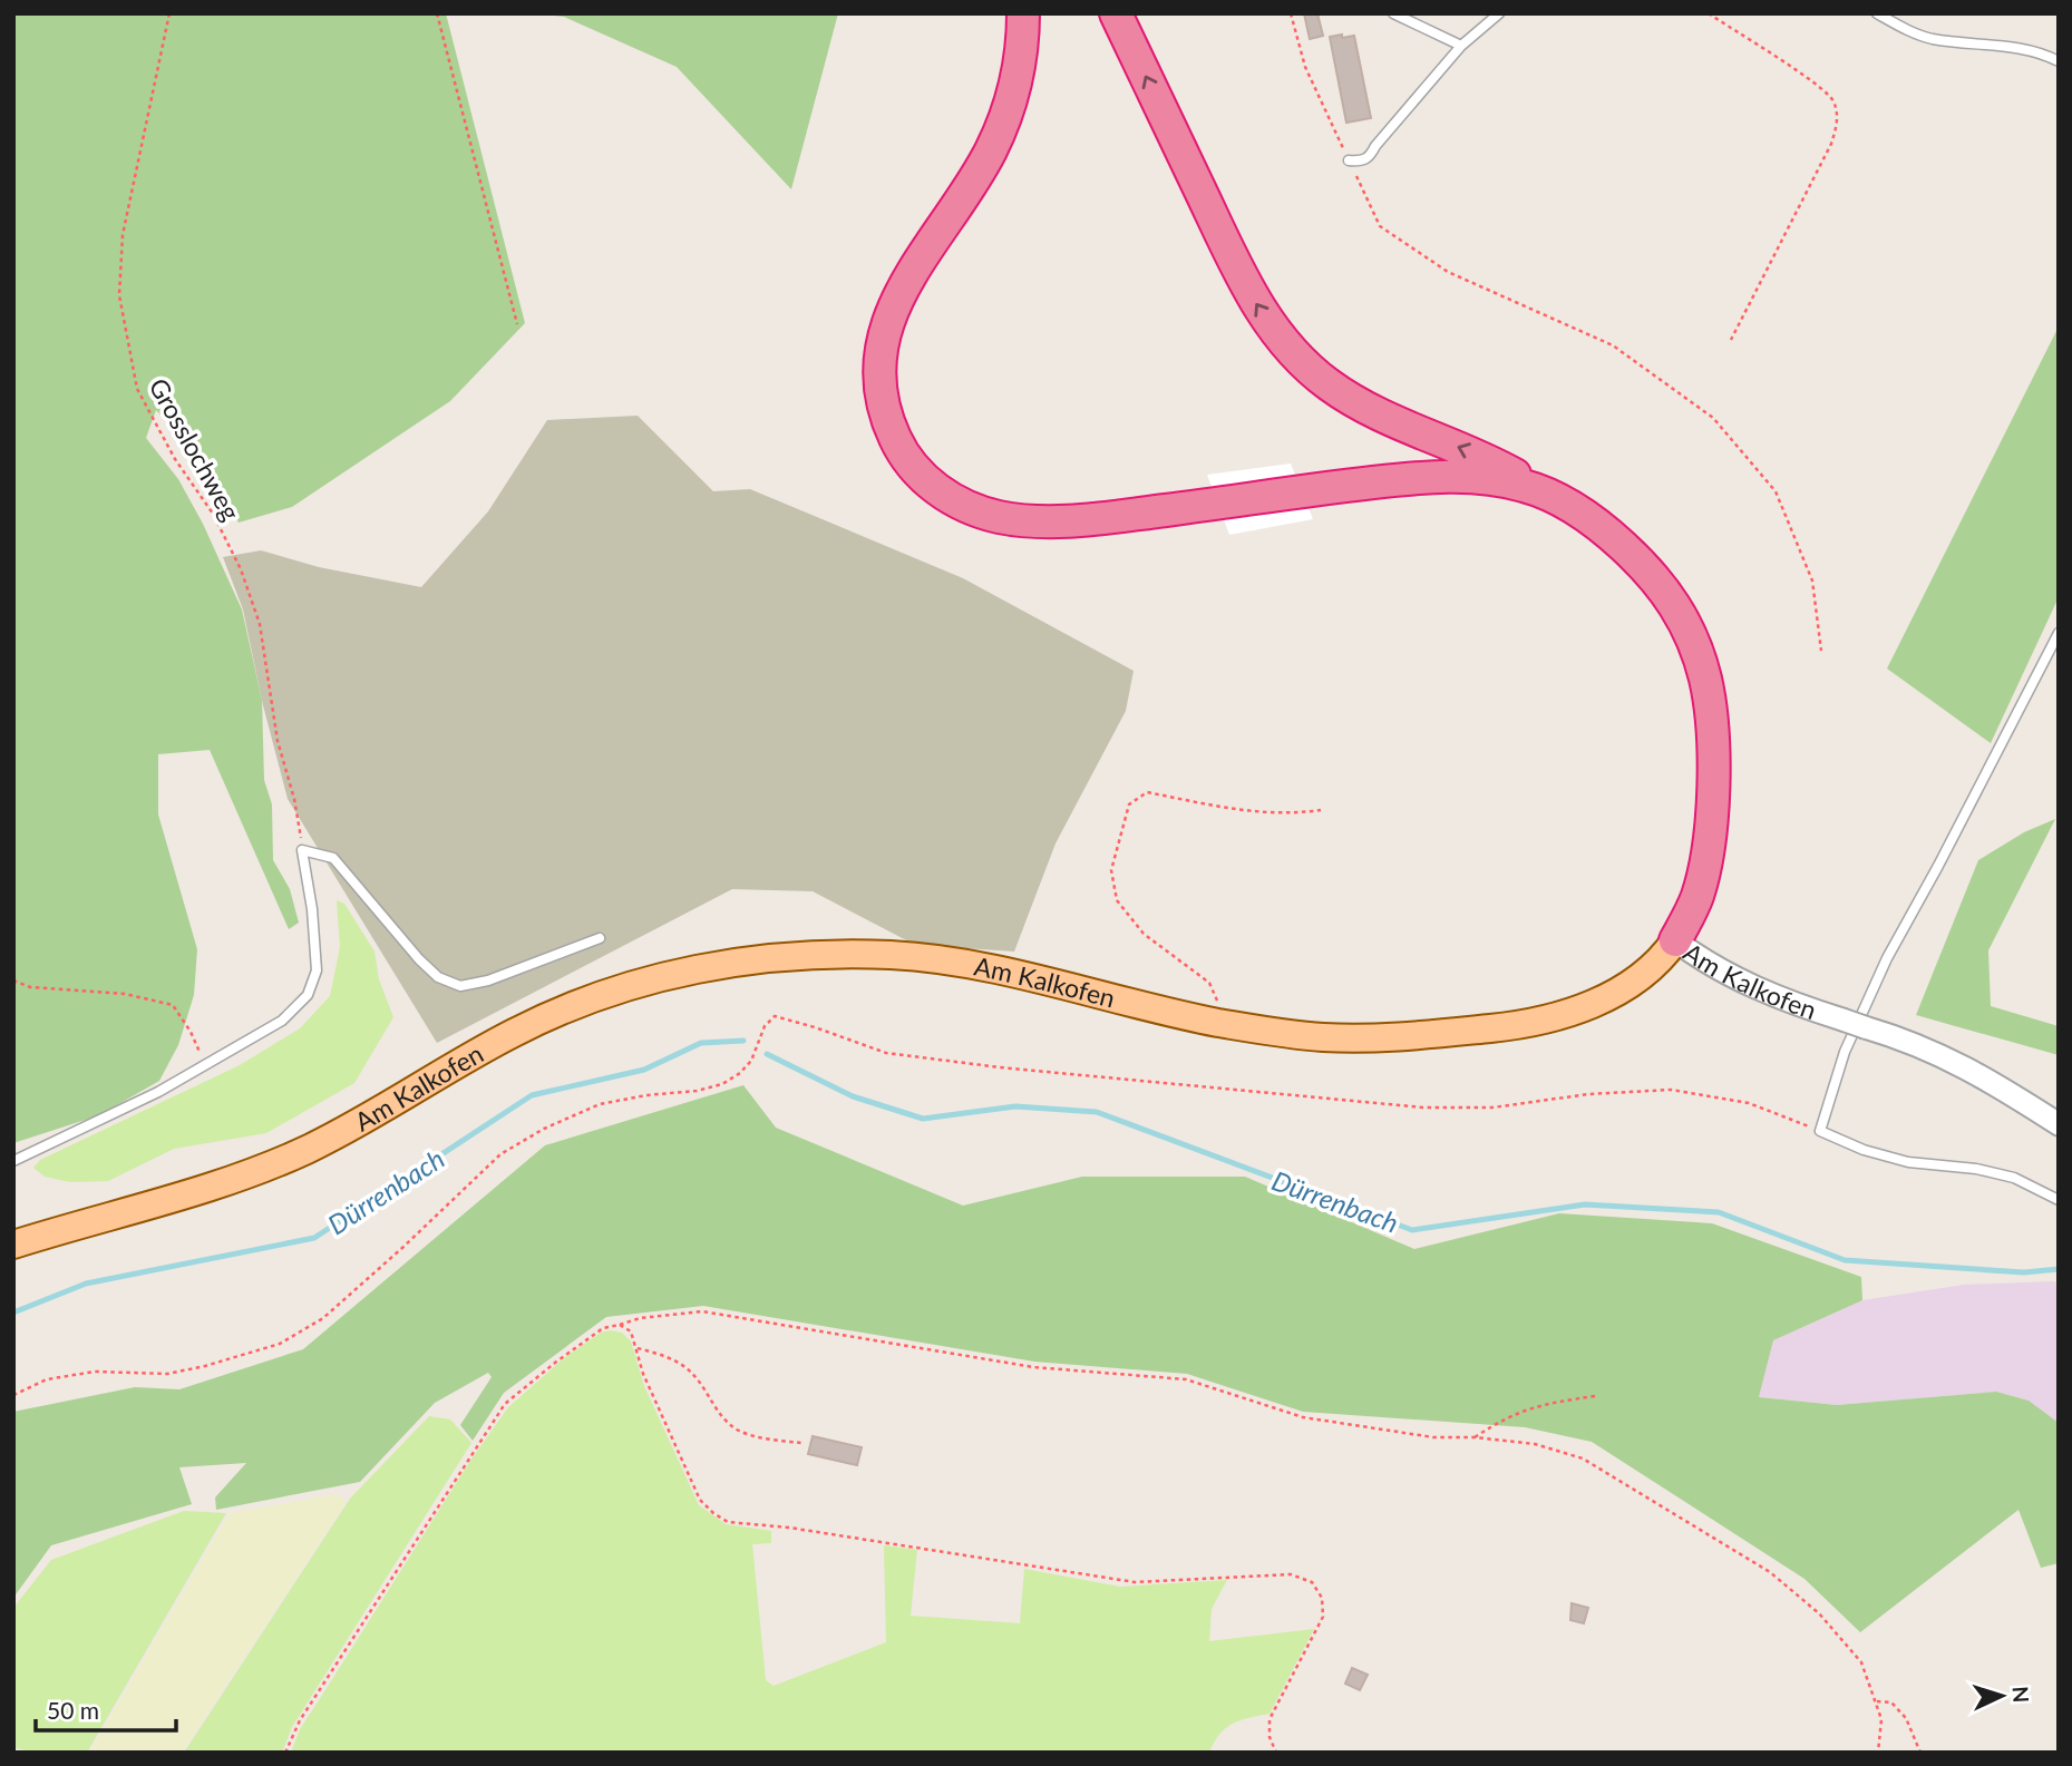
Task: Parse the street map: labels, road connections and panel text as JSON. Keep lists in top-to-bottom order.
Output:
{
  "streets": {
    "main road": ["Am Kalkofen"],
    "path": ["Grosslochweg"]
  },
  "water": ["Dürrenbach"],
  "scale_bar": "50 m",
  "north": "right"
}
